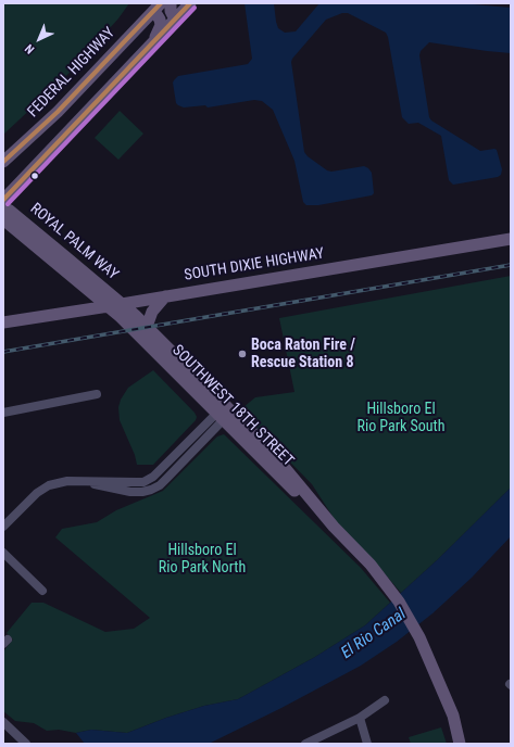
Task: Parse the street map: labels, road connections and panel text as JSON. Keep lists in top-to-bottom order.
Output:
{
  "streets": {
    "main road": [
      "FEDERAL HIGHWAY",
      "ROYAL PALM WAY",
      "SOUTH DIXIE HIGHWAY",
      "SOUTHWEST 18TH STREET"
    ]
  },
  "crossings": [
    ["ROYAL PALM WAY", "SOUTH DIXIE HIGHWAY"],
    ["ROYAL PALM WAY", "SOUTHWEST 18TH STREET"],
    ["SOUTH DIXIE HIGHWAY", "SOUTHWEST 18TH STREET"]
  ],
  "water": ["El Rio Canal"],
  "parks": ["Hillsboro El Rio Park South", "Hillsboro El Rio Park North"],
  "places": ["Boca Raton Fire / Rescue Station 8"],
  "north": "bottom left"
}
